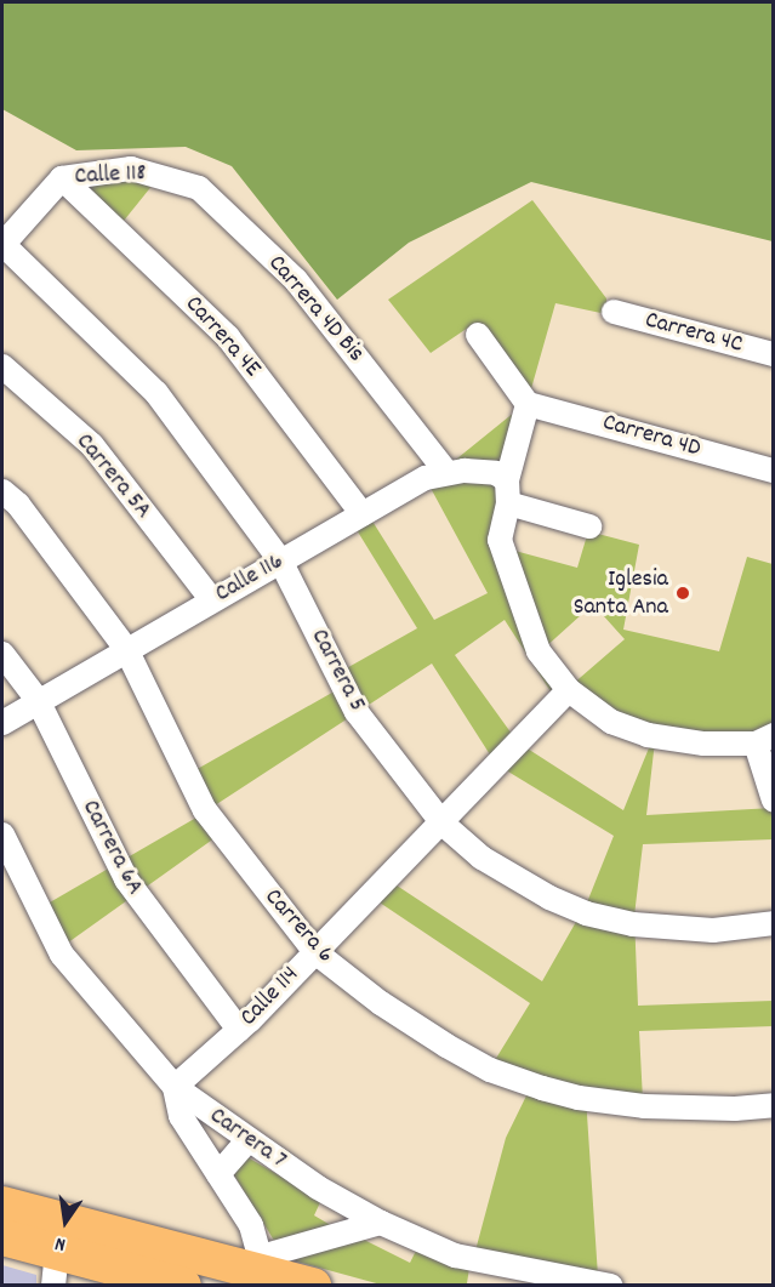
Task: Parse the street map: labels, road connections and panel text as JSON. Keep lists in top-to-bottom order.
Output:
{
  "streets": {
    "street": [
      "Calle 118",
      "Carrera 4D Bis",
      "Carrera 4C",
      "Carrera 4E",
      "Carrera 4D",
      "Carrera 5A",
      "Calle 116",
      "Carrera 5",
      "Carrera 6A",
      "Carrera 6",
      "Calle 114",
      "Carrera 7"
    ]
  },
  "crossings": [
    ["Calle 118", "Carrera 4D Bis"],
    ["Calle 118", "Carrera 4E"],
    ["Calle 118", "Carrera 5"],
    ["Carrera 4D Bis", "Calle 116"],
    ["Carrera 4E", "Calle 116"],
    ["Carrera 5A", "Calle 116"],
    ["Calle 116", "Carrera 5"],
    ["Calle 116", "Carrera 6A"],
    ["Calle 116", "Carrera 6"],
    ["Carrera 5", "Calle 114"],
    ["Carrera 6A", "Calle 114"],
    ["Carrera 6", "Calle 114"],
    ["Calle 114", "Carrera 7"]
  ],
  "places": ["Iglesia Santa Ana"],
  "north": "bottom"
}
